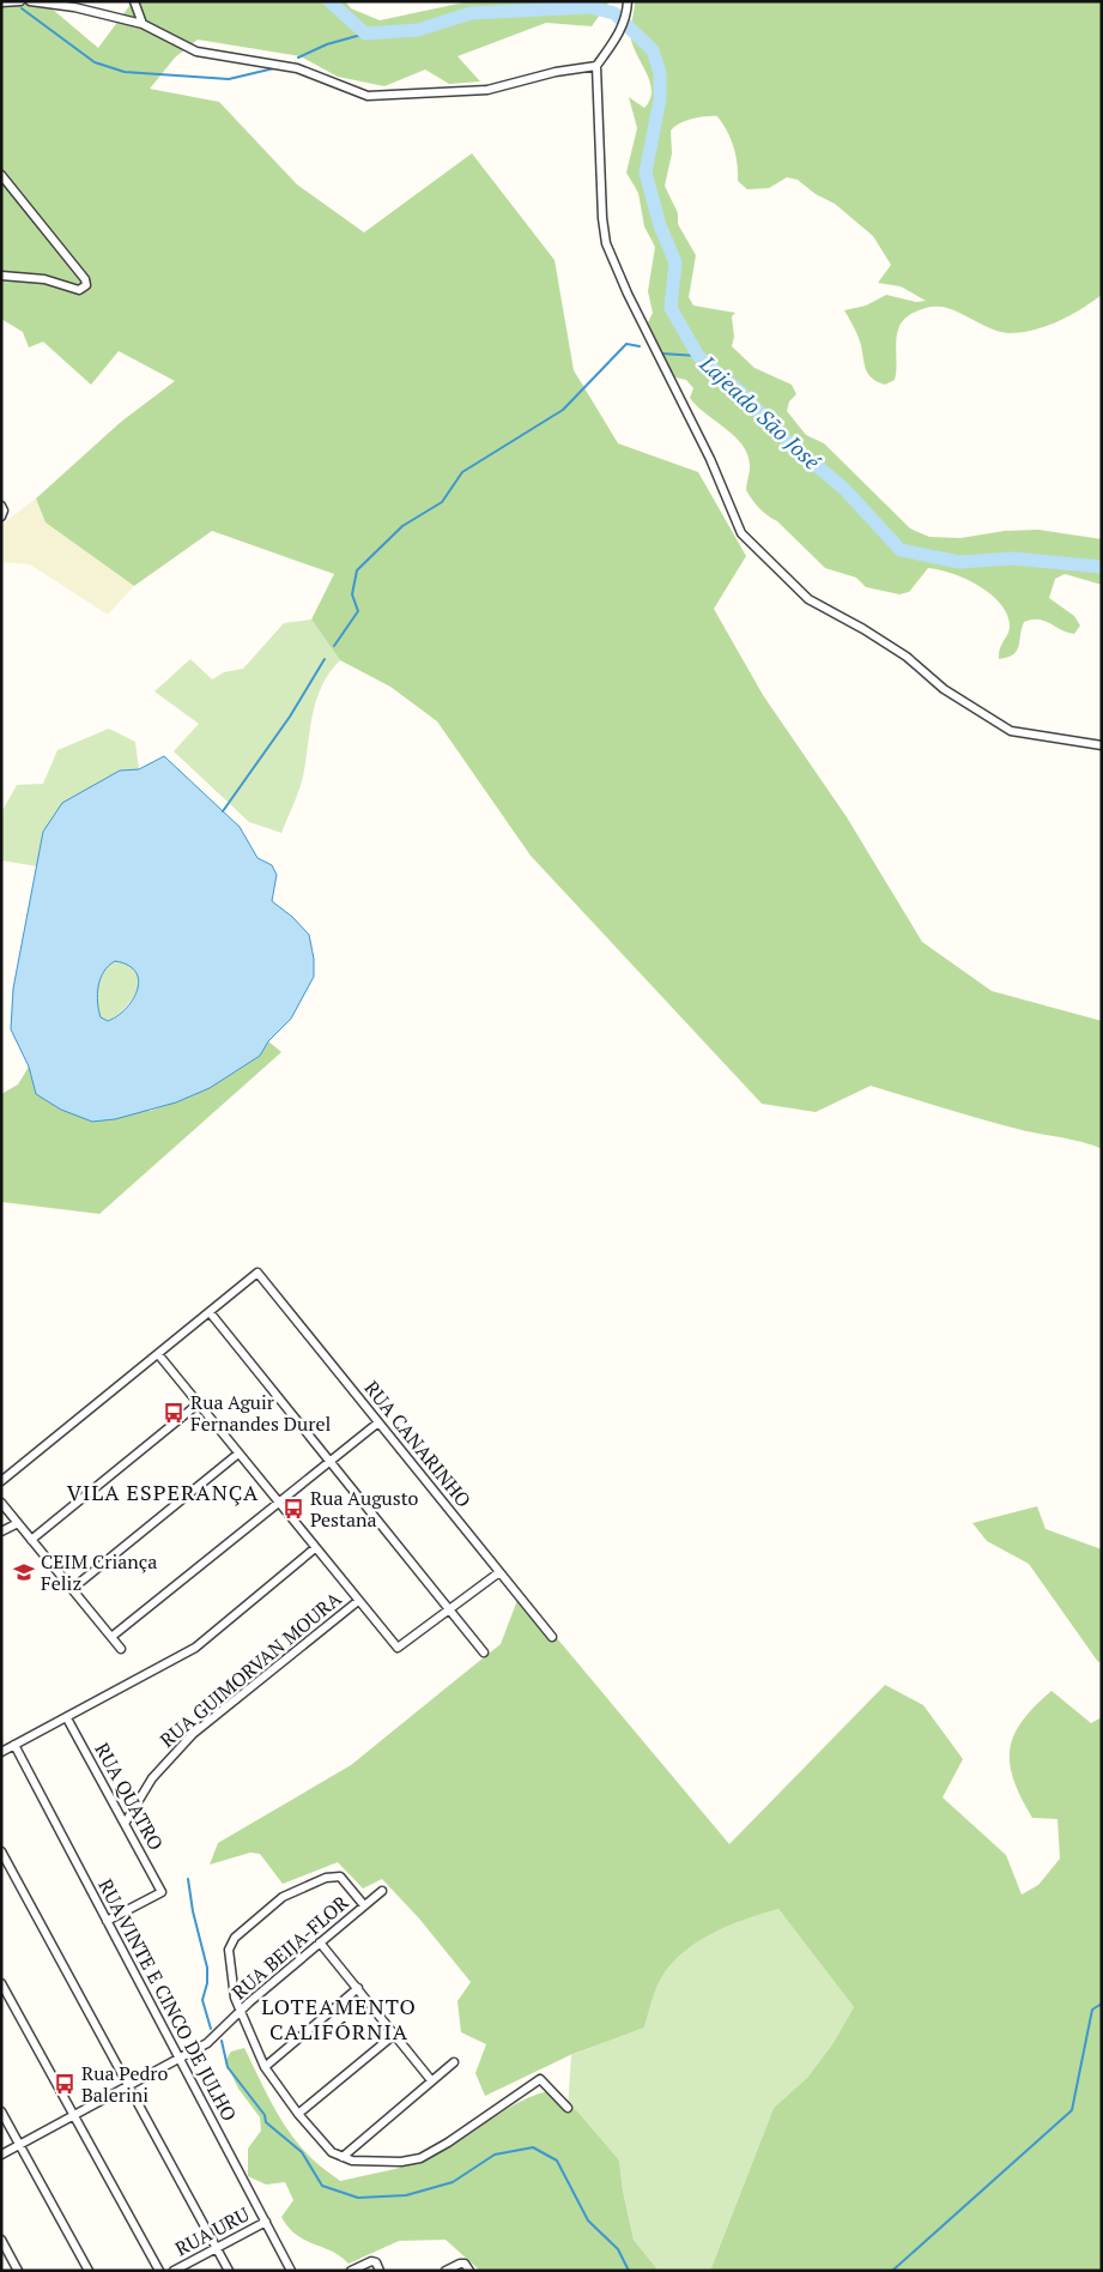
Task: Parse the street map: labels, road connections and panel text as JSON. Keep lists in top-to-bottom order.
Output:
{
  "streets": {
    "street": [
      "RUA CANARINHO",
      "RUA GUIMORVAN MOURA",
      "RUA QUATRO",
      "RUA BEIJA-FLOR",
      "RUA VINTE E CINCO DE JULHO",
      "RUA URU"
    ]
  },
  "crossings": [
    ["RUA GUIMORVAN MOURA", "RUA QUATRO"],
    ["RUA QUATRO", "RUA VINTE E CINCO DE JULHO"],
    ["RUA BEIJA-FLOR", "RUA VINTE E CINCO DE JULHO"],
    ["RUA VINTE E CINCO DE JULHO", "RUA URU"]
  ],
  "districts": ["VILA ESPERANÇA", "LOTEAMENTO CALIFÓRNIA"],
  "water": ["Lajeado São José"],
  "places": {
    "bus stop": ["Rua Aguir Fernandes Durel", "Rua Augusto Pestana", "Rua Pedro Balerini"],
    "school or university": ["CEIM Criança Feliz"]
  }
}
